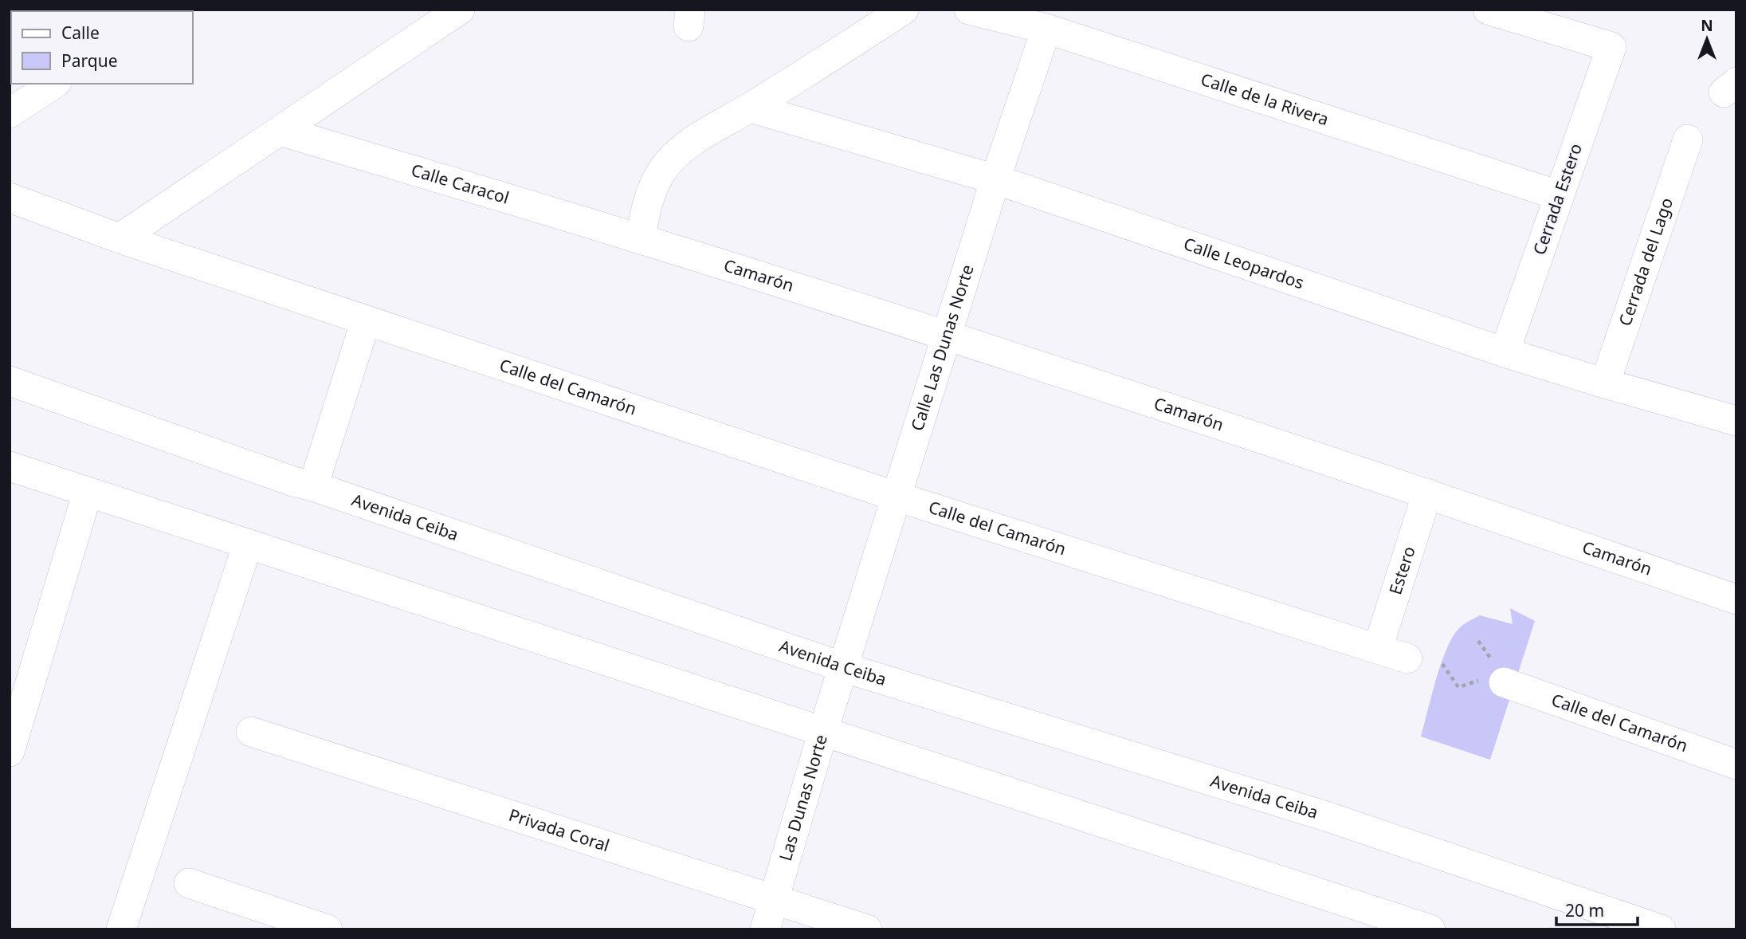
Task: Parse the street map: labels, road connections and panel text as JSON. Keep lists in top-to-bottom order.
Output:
{
  "streets": {
    "street": [
      "Calle de la Rivera",
      "Calle Caracol",
      "Cerrada Estero",
      "Cerrada del Lago",
      "Calle Leopardos",
      "Camarón",
      "Calle Las Dunas Norte",
      "Calle del Camarón",
      "Avenida Ceiba",
      "Estero",
      "Las Dunas Norte",
      "Privada Coral"
    ]
  },
  "crossings": [
    ["Calle de la Rivera", "Cerrada Estero"],
    ["Calle de la Rivera", "Calle Las Dunas Norte"],
    ["Calle Caracol", "Camarón"],
    ["Cerrada Estero", "Calle Leopardos"],
    ["Cerrada del Lago", "Calle Leopardos"],
    ["Calle Leopardos", "Calle Las Dunas Norte"],
    ["Camarón", "Calle Las Dunas Norte"],
    ["Camarón", "Estero"],
    ["Calle Las Dunas Norte", "Calle del Camarón"],
    ["Calle Las Dunas Norte", "Avenida Ceiba"],
    ["Calle Las Dunas Norte", "Las Dunas Norte"],
    ["Calle del Camarón", "Estero"],
    ["Avenida Ceiba", "Las Dunas Norte"],
    ["Las Dunas Norte", "Privada Coral"]
  ],
  "legend": ["Calle", "Parque"],
  "scale_bar": "20 m",
  "north": "top"
}
